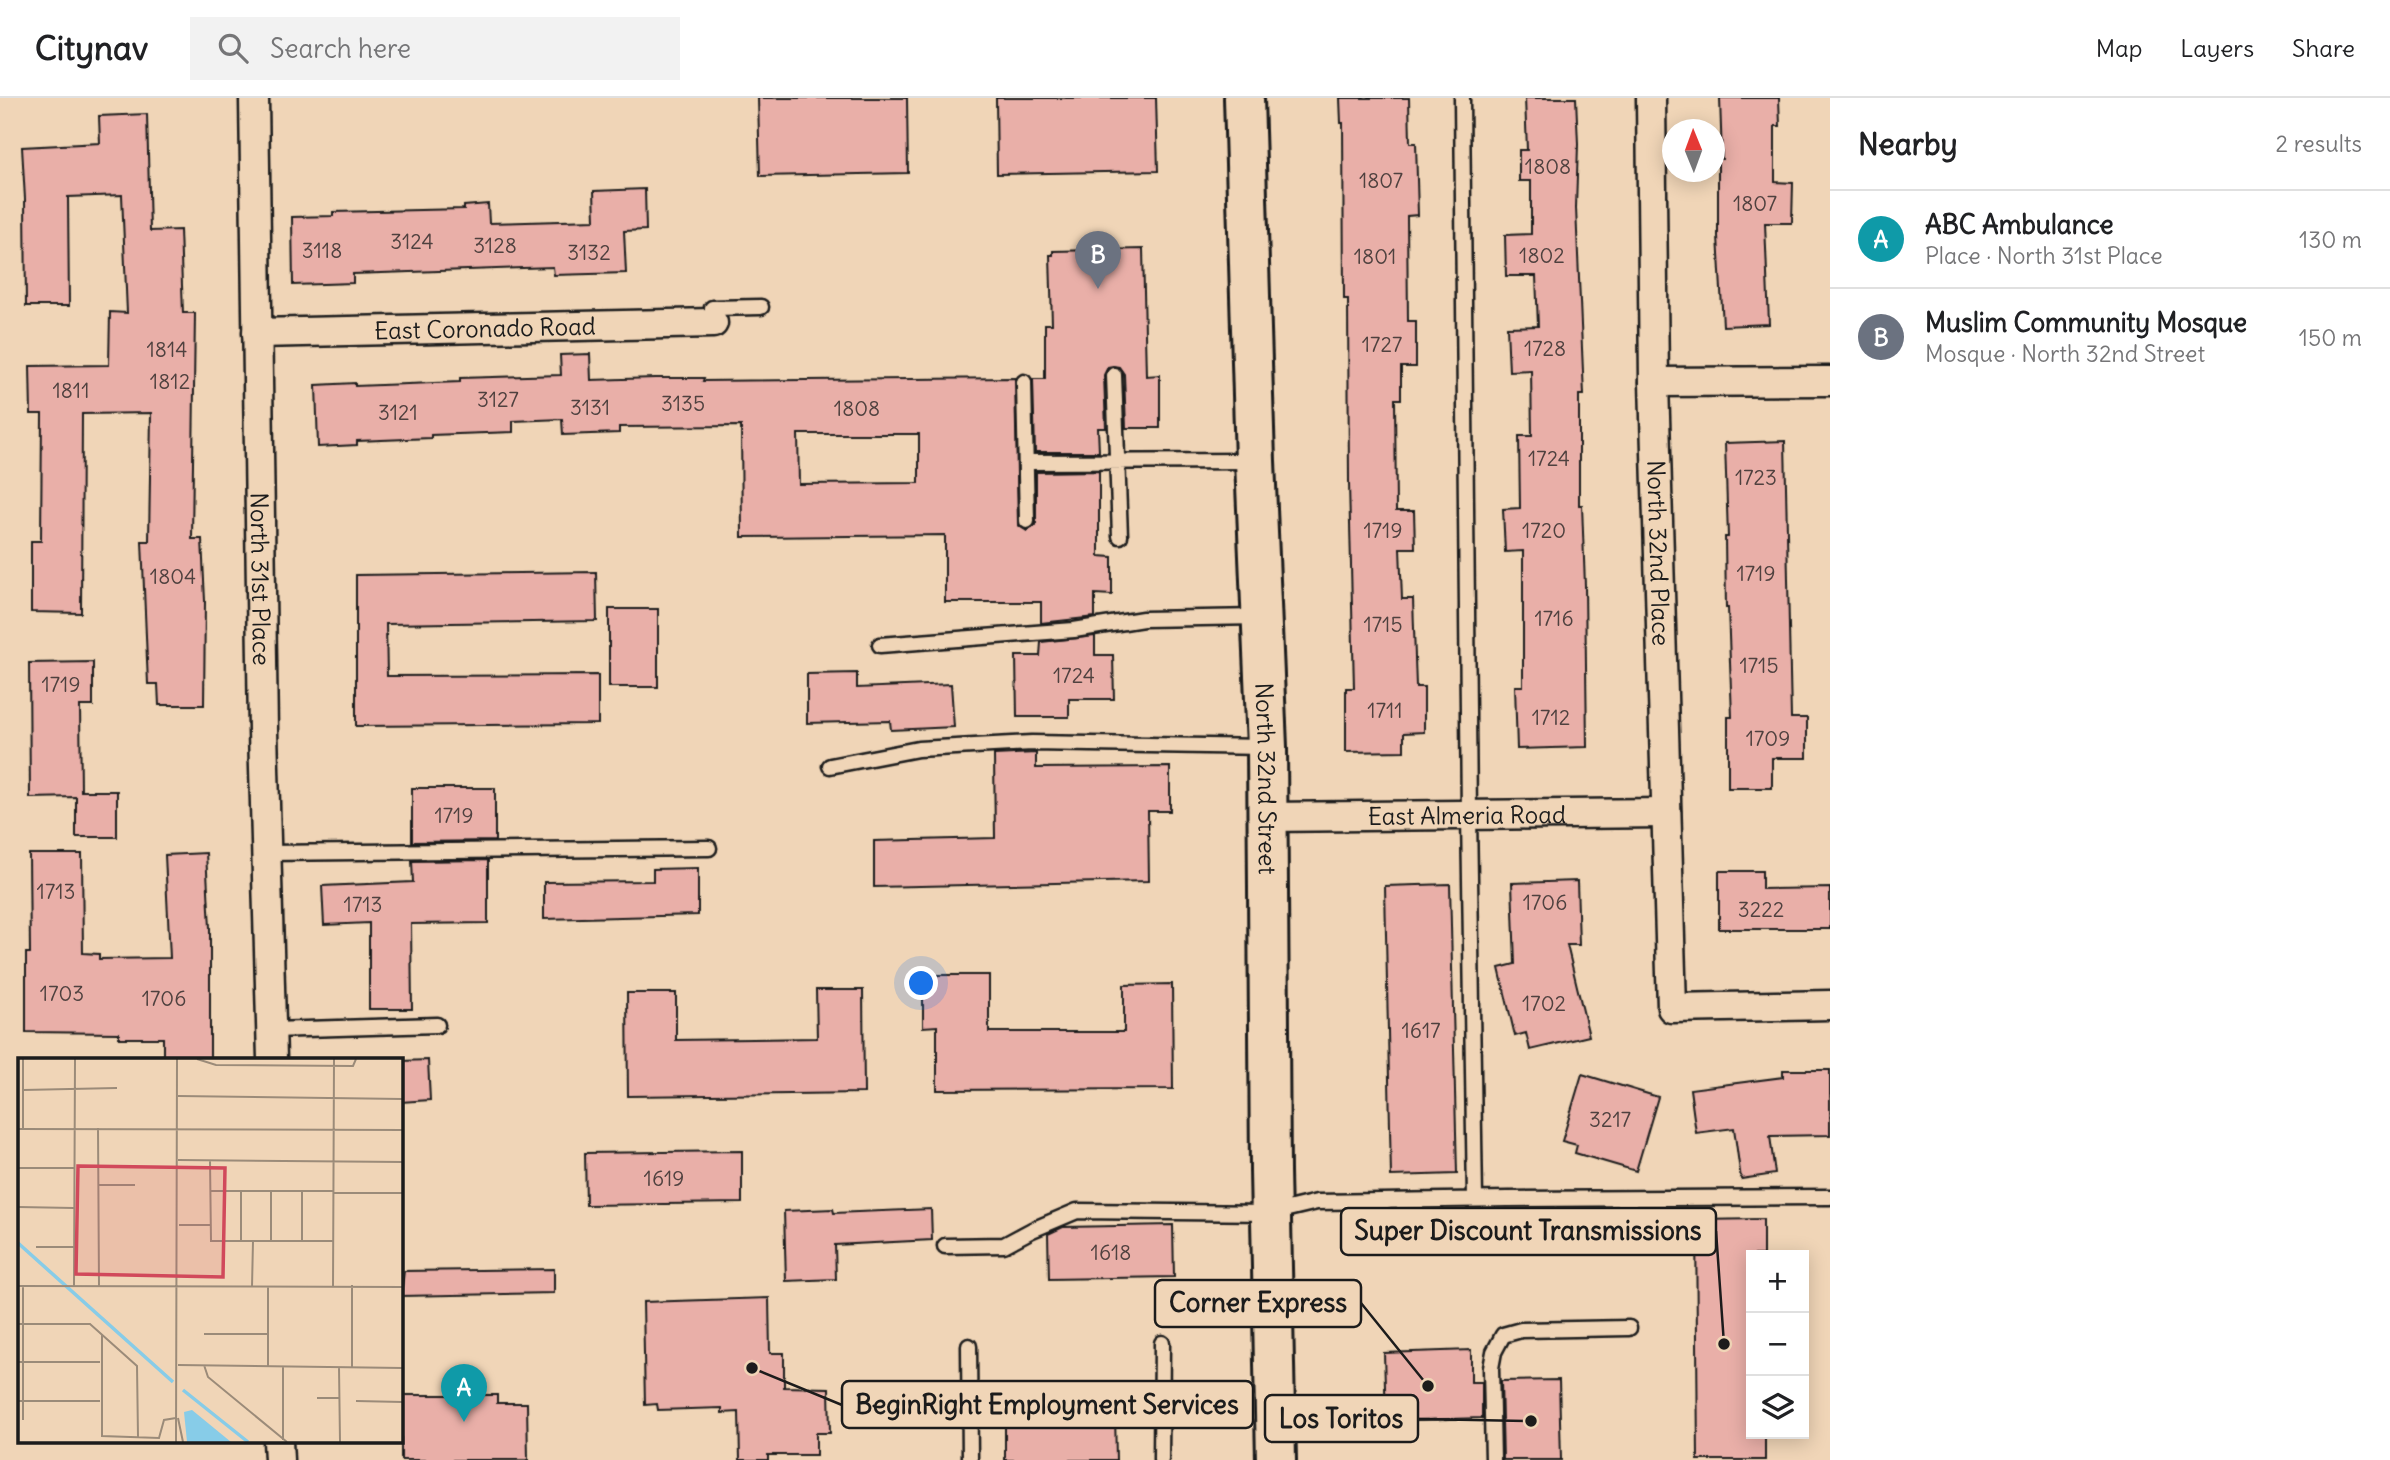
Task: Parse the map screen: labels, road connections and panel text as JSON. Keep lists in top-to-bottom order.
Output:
{
  "streets": {
    "main road": ["North 32nd Street"],
    "street": [
      "East Coronado Road",
      "North 32nd Place",
      "North 31st Place",
      "East Almeria Road"
    ]
  },
  "crossings": [
    ["East Coronado Road", "North 31st Place"],
    ["North 32nd Place", "East Almeria Road"],
    ["North 32nd Street", "East Almeria Road"]
  ],
  "places": [
    "Super Discount Transmissions",
    "BeginRight Employment Services",
    "Corner Express",
    "Los Toritos"
  ],
  "house_numbers": [
    "1808",
    "1807",
    "1807",
    "3124",
    "3128",
    "3118",
    "3132",
    "1802",
    "1801",
    "1727",
    "1728",
    "1814",
    "1812",
    "1811",
    "3127",
    "3135",
    "3131",
    "1808",
    "3121",
    "1724",
    "1723",
    "1719",
    "1720",
    "1719",
    "1804",
    "1716",
    "1715",
    "1715",
    "1724",
    "1719",
    "1711",
    "1712",
    "1709",
    "1719",
    "1713",
    "1706",
    "1713",
    "3222",
    "1703",
    "1706",
    "1702",
    "1617",
    "3217",
    "1619",
    "1618"
  ],
  "north": "top",
  "page": {
    "header": "Citynav",
    "search": "Search here",
    "nav": ["Map", "Layers", "Share"],
    "heading": ["Nearby", "2 results"],
    "list": [
      {
        "mark": "A",
        "name": "ABC Ambulance",
        "note": "Place · North 31st Place",
        "value": "130 m"
      },
      {
        "mark": "B",
        "name": "Muslim Community Mosque",
        "note": "Mosque · North 32nd Street",
        "value": "150 m"
      }
    ],
    "pins": ["B", "A"],
    "map_buttons": ["+", "−"]
  }
}
